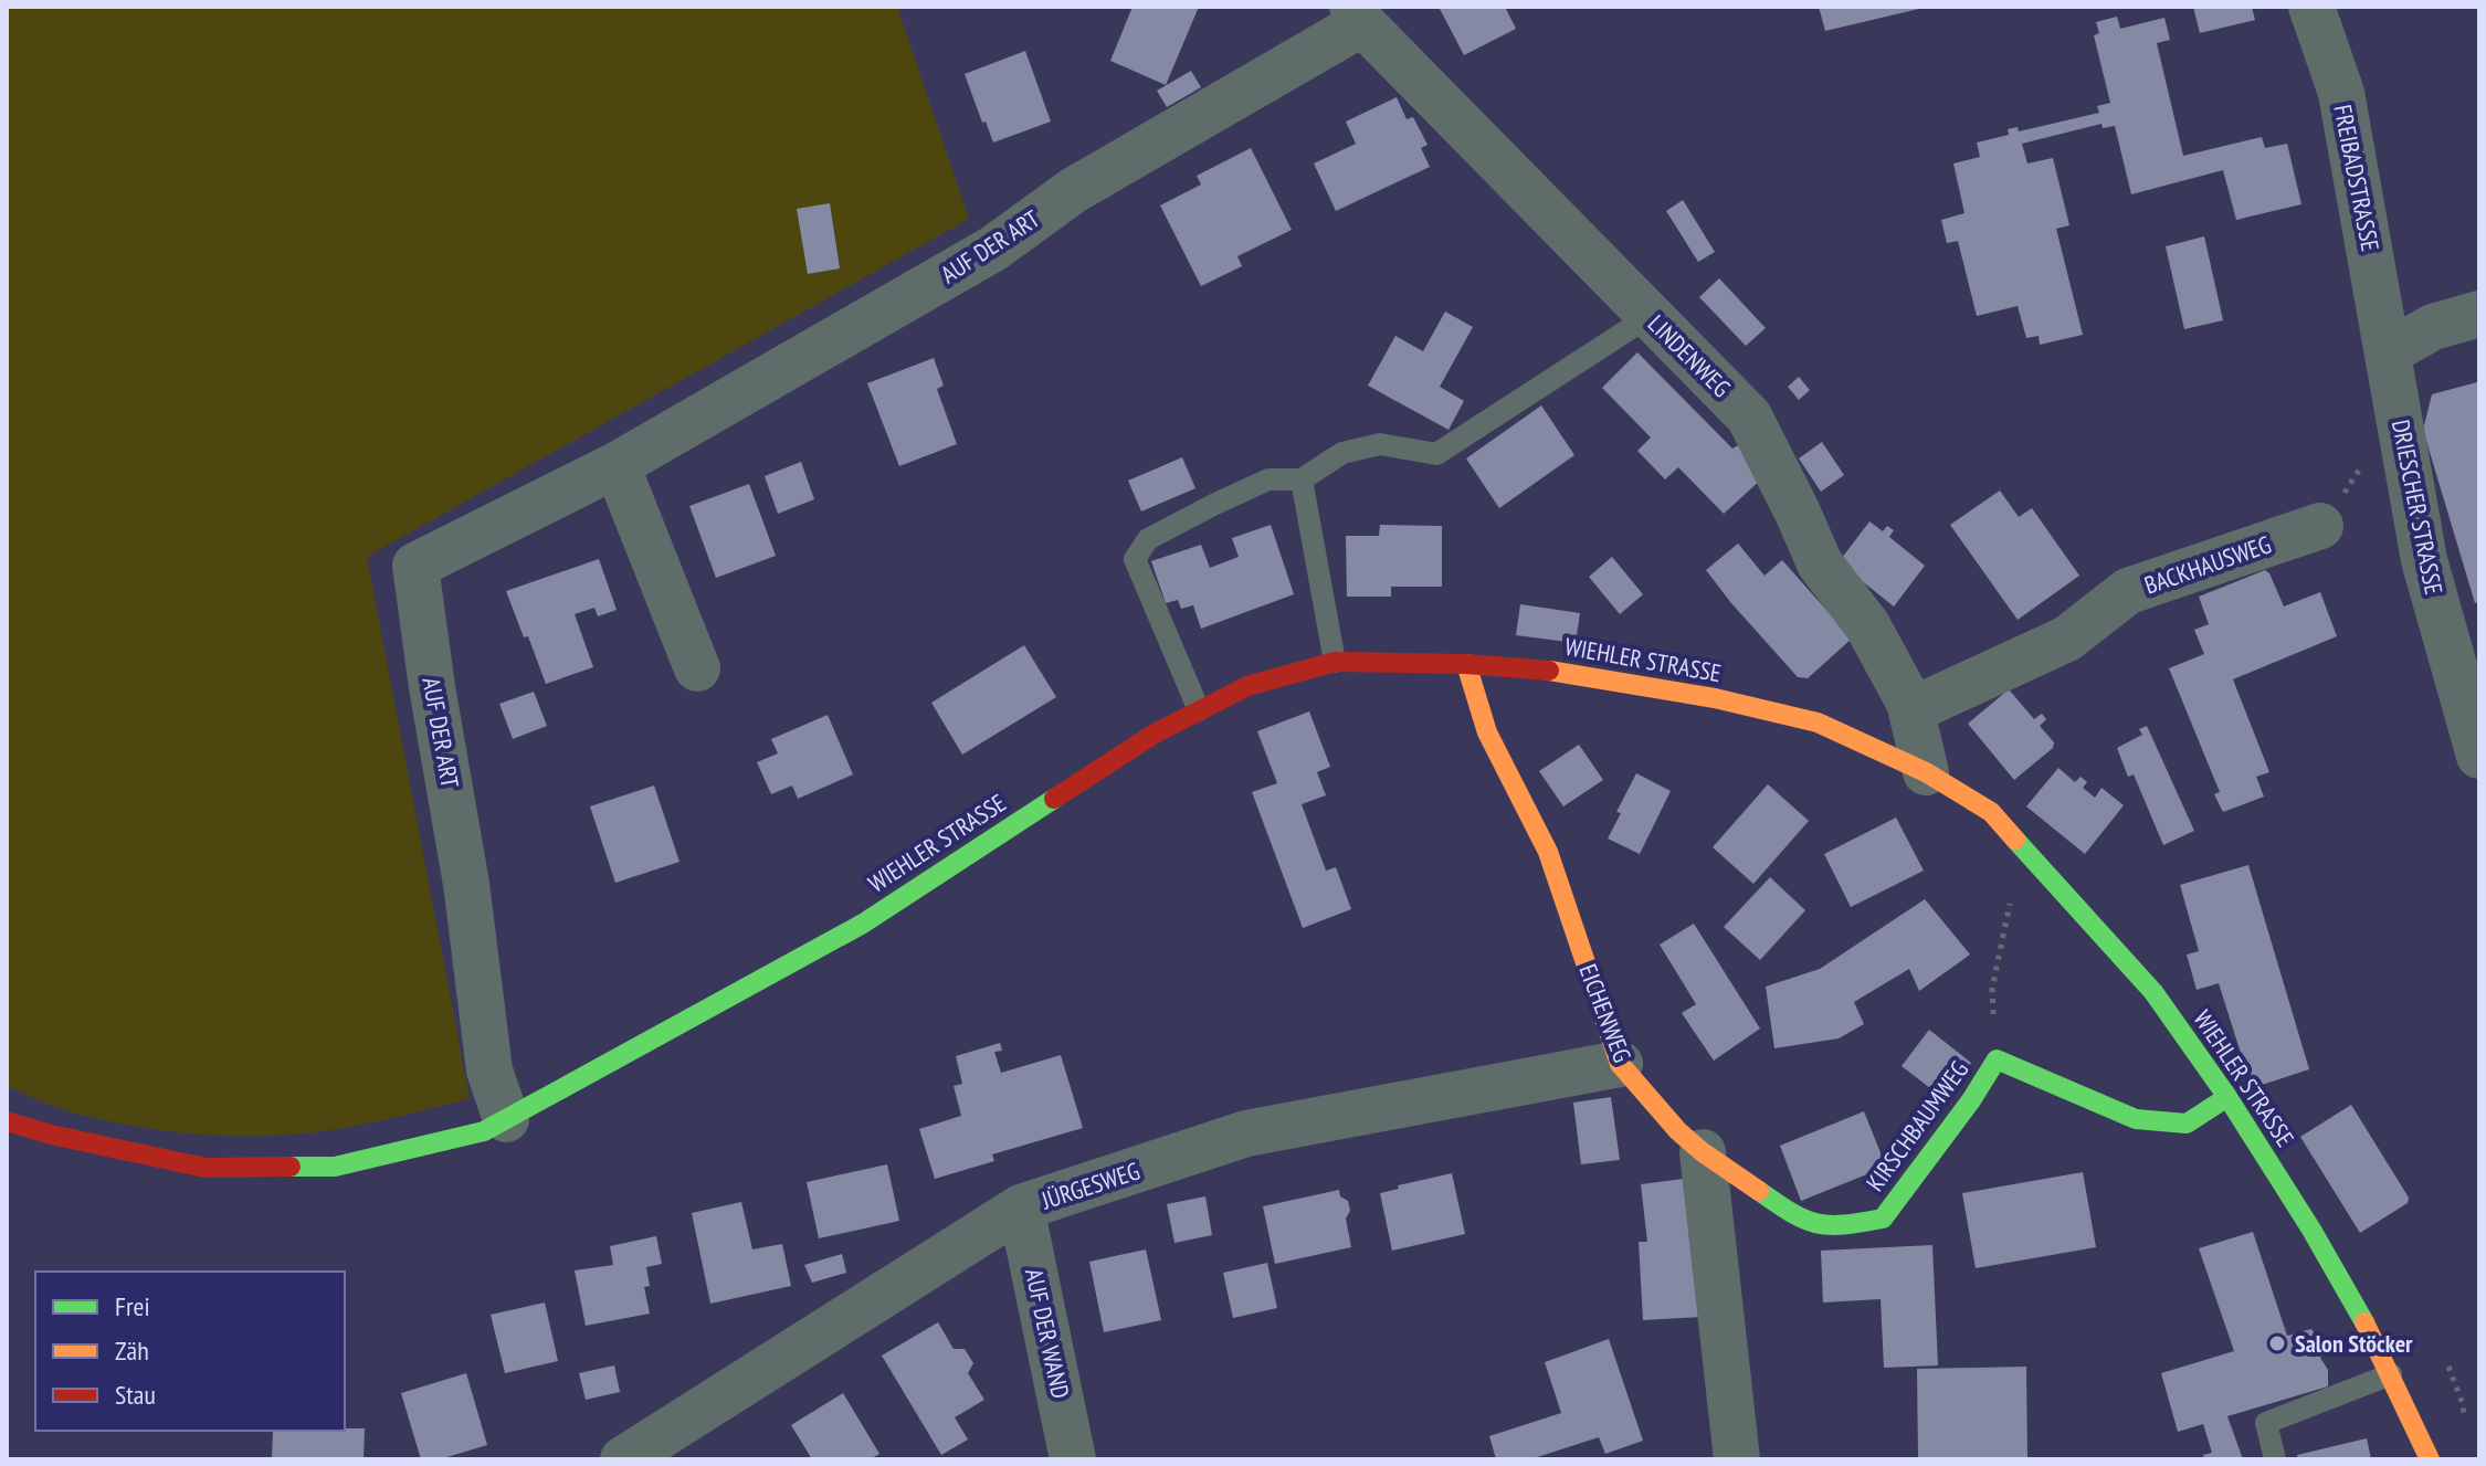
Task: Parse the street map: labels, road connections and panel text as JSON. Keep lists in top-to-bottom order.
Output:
{
  "streets": {
    "main road": ["WIEHLER STRASSE", "EICHENWEG", "KIRSCHBAUMWEG"],
    "street": [
      "FREIBADSTRASSE",
      "AUF DER ART",
      "LINDENWEG",
      "DRIESCHER STRASSE",
      "BACKHAUSWEG",
      "JÜRGESWEG",
      "AUF DER WAND"
    ]
  },
  "crossings": [
    ["FREIBADSTRASSE", "DRIESCHER STRASSE"],
    ["AUF DER ART", "LINDENWEG"],
    ["AUF DER ART", "WIEHLER STRASSE"],
    ["LINDENWEG", "BACKHAUSWEG"],
    ["LINDENWEG", "WIEHLER STRASSE"],
    ["WIEHLER STRASSE", "EICHENWEG"],
    ["WIEHLER STRASSE", "KIRSCHBAUMWEG"],
    ["EICHENWEG", "KIRSCHBAUMWEG"],
    ["EICHENWEG", "JÜRGESWEG"],
    ["JÜRGESWEG", "AUF DER WAND"]
  ],
  "places": ["Salon Stöcker"],
  "legend": ["Frei", "Zäh", "Stau"]
}
